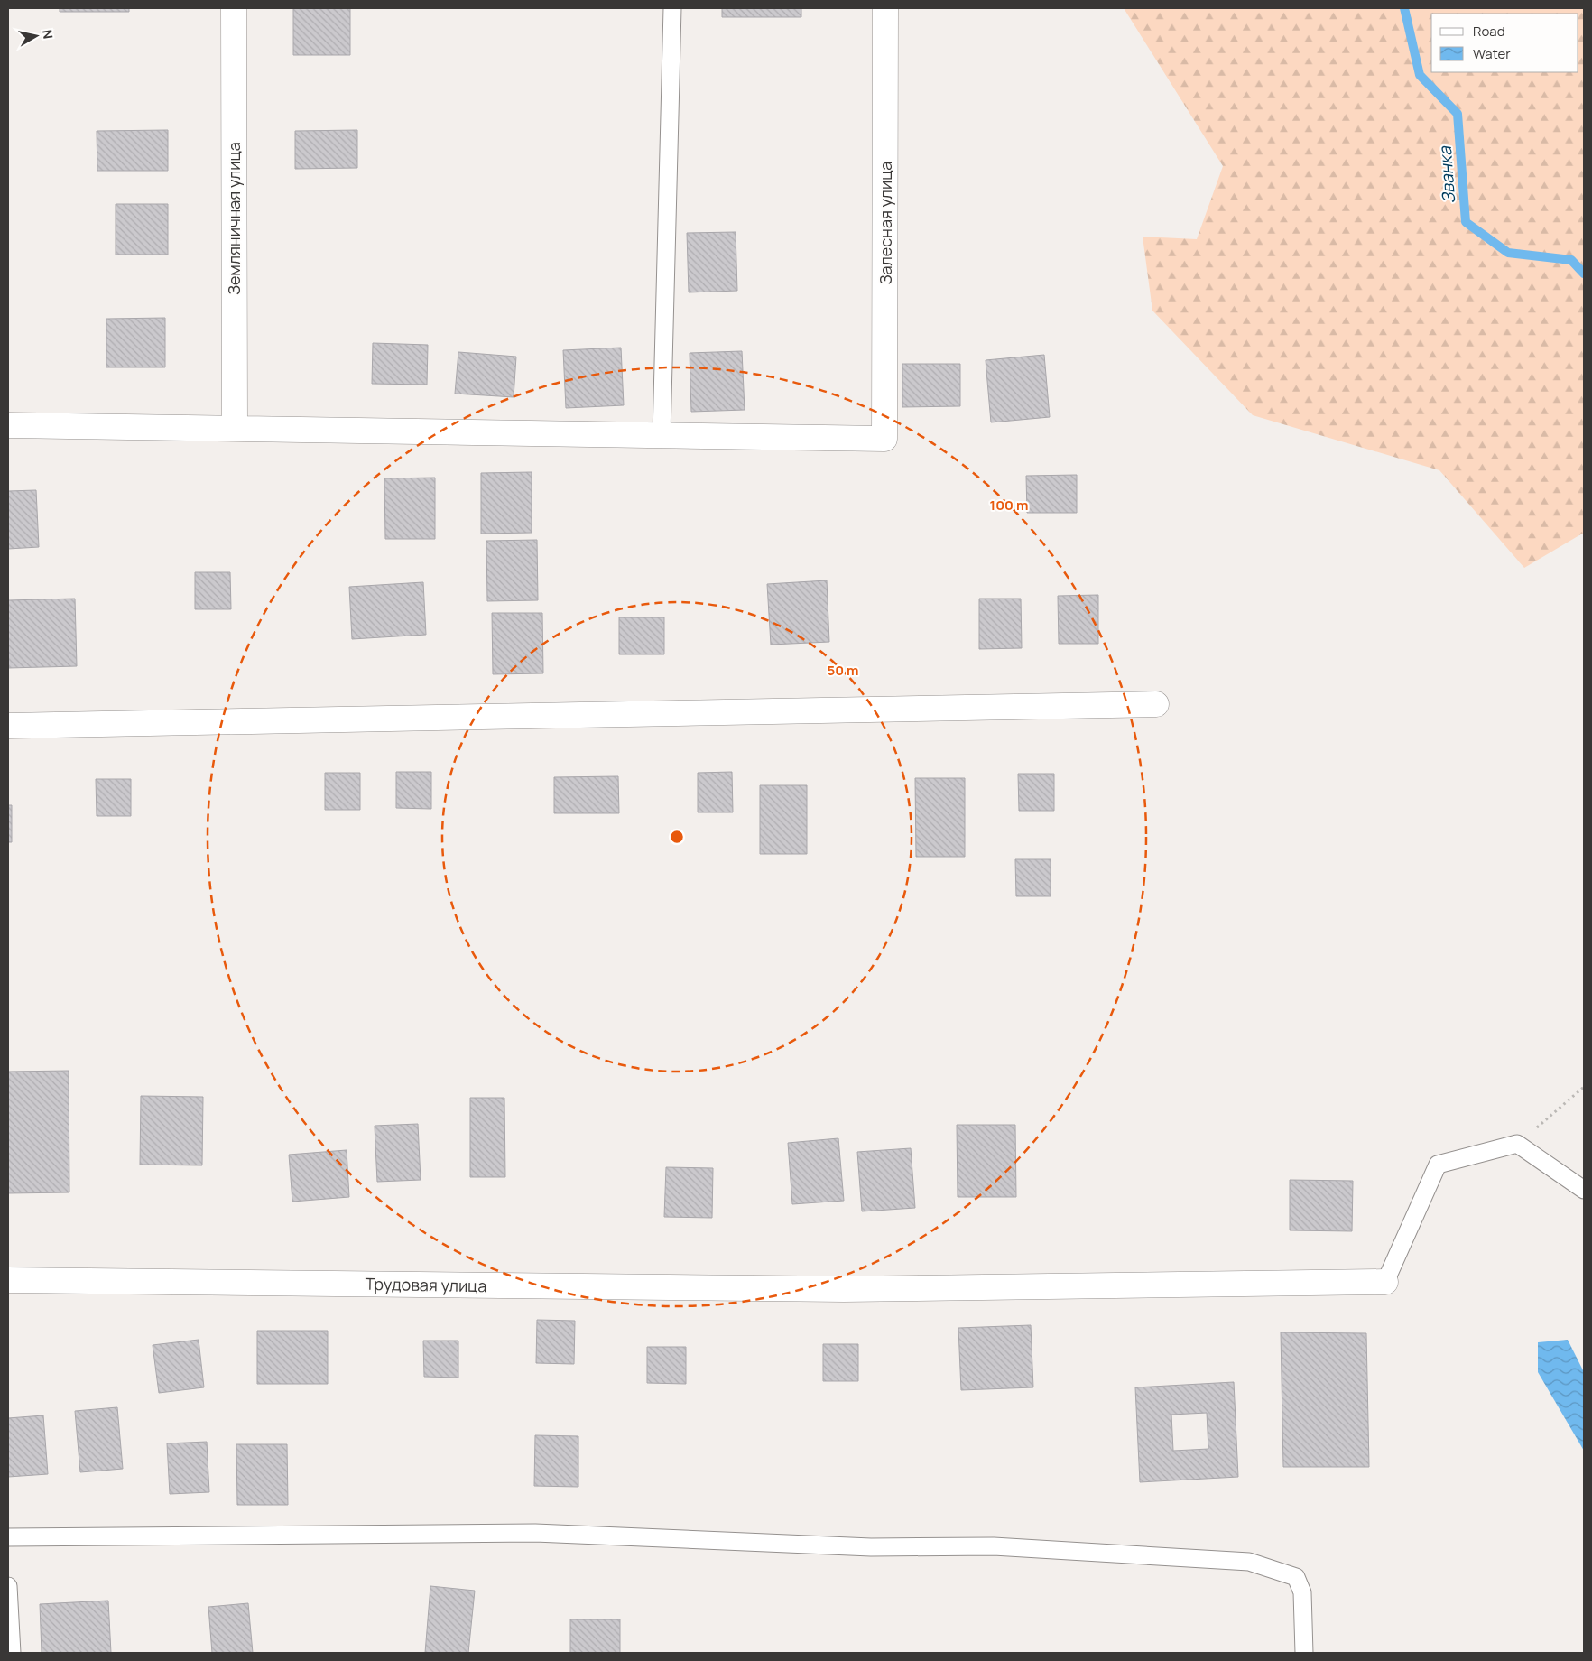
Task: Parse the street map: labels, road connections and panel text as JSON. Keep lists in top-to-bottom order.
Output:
{
  "streets": {
    "street": ["Земляничная улица", "Залесная улица", "Трудовая улица"]
  },
  "water": ["Званка"],
  "legend": ["Road", "Water"],
  "north": "right",
  "rings": ["100 m", "50 m"]
}
